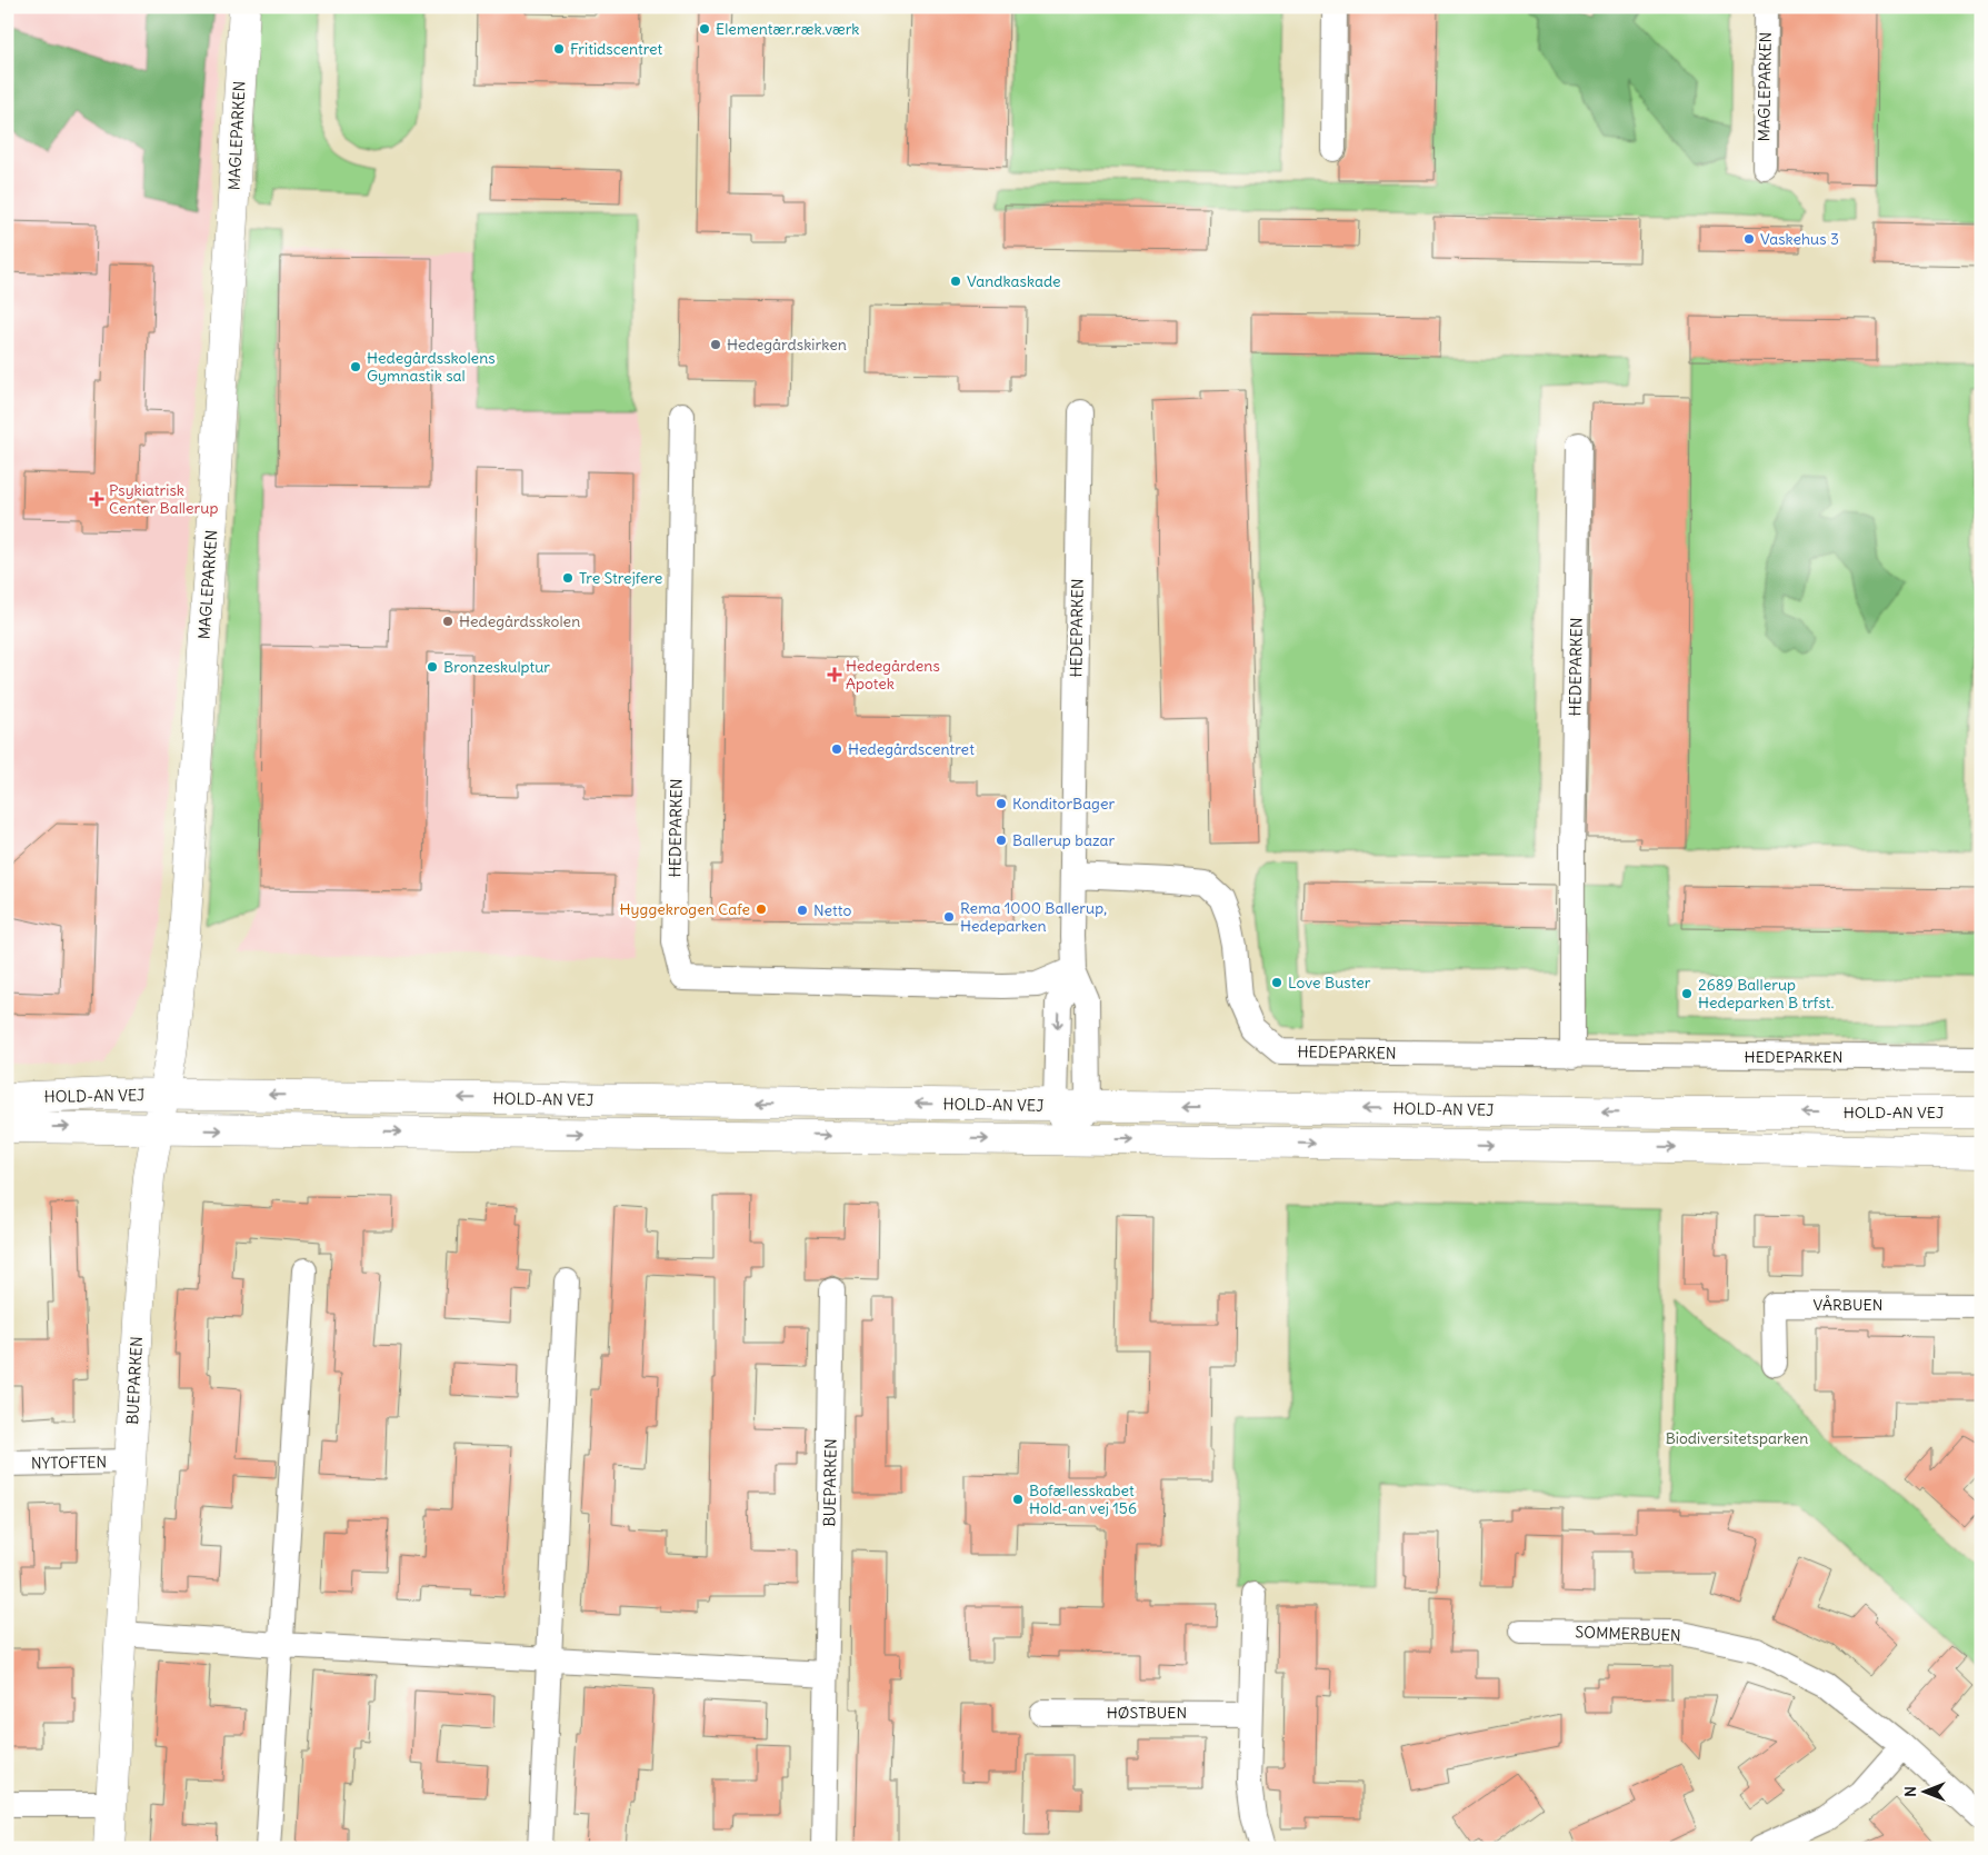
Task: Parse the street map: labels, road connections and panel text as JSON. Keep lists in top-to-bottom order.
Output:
{
  "streets": {
    "street": [
      "MAGLEPARKEN",
      "HEDEPARKEN",
      "HOLD-AN VEJ",
      "VÅRBUEN",
      "BUEPARKEN",
      "NYTOFTEN",
      "SOMMERBUEN",
      "HØSTBUEN"
    ]
  },
  "crossings": [
    ["MAGLEPARKEN", "HOLD-AN VEJ"],
    ["MAGLEPARKEN", "BUEPARKEN"],
    ["HEDEPARKEN", "HOLD-AN VEJ"],
    ["HOLD-AN VEJ", "BUEPARKEN"],
    ["BUEPARKEN", "NYTOFTEN"]
  ],
  "parks": ["Biodiversitetsparken"],
  "places": {
    "other": [
      "Elementær.ræk.værk",
      "Fritidscentret",
      "Vaskehus 3",
      "Vandkaskade",
      "Hedegårdskirken",
      "Hedegårdsskolens Gymnastik sal",
      "Tre Strejfere",
      "Hedegårdsskolen",
      "Bronzeskulptur",
      "Hedegårdscentret",
      "KonditorBager",
      "Ballerup bazar",
      "Hyggekrogen Cafe",
      "Netto",
      "Rema 1000 Ballerup, Hedeparken",
      "Love Buster",
      "2689 Ballerup Hedeparken B trfst.",
      "Bofællesskabet Hold-an vej 156"
    ],
    "health": ["Psykiatrisk Center Ballerup", "Hedegårdens Apotek"]
  },
  "north": "left"
}
